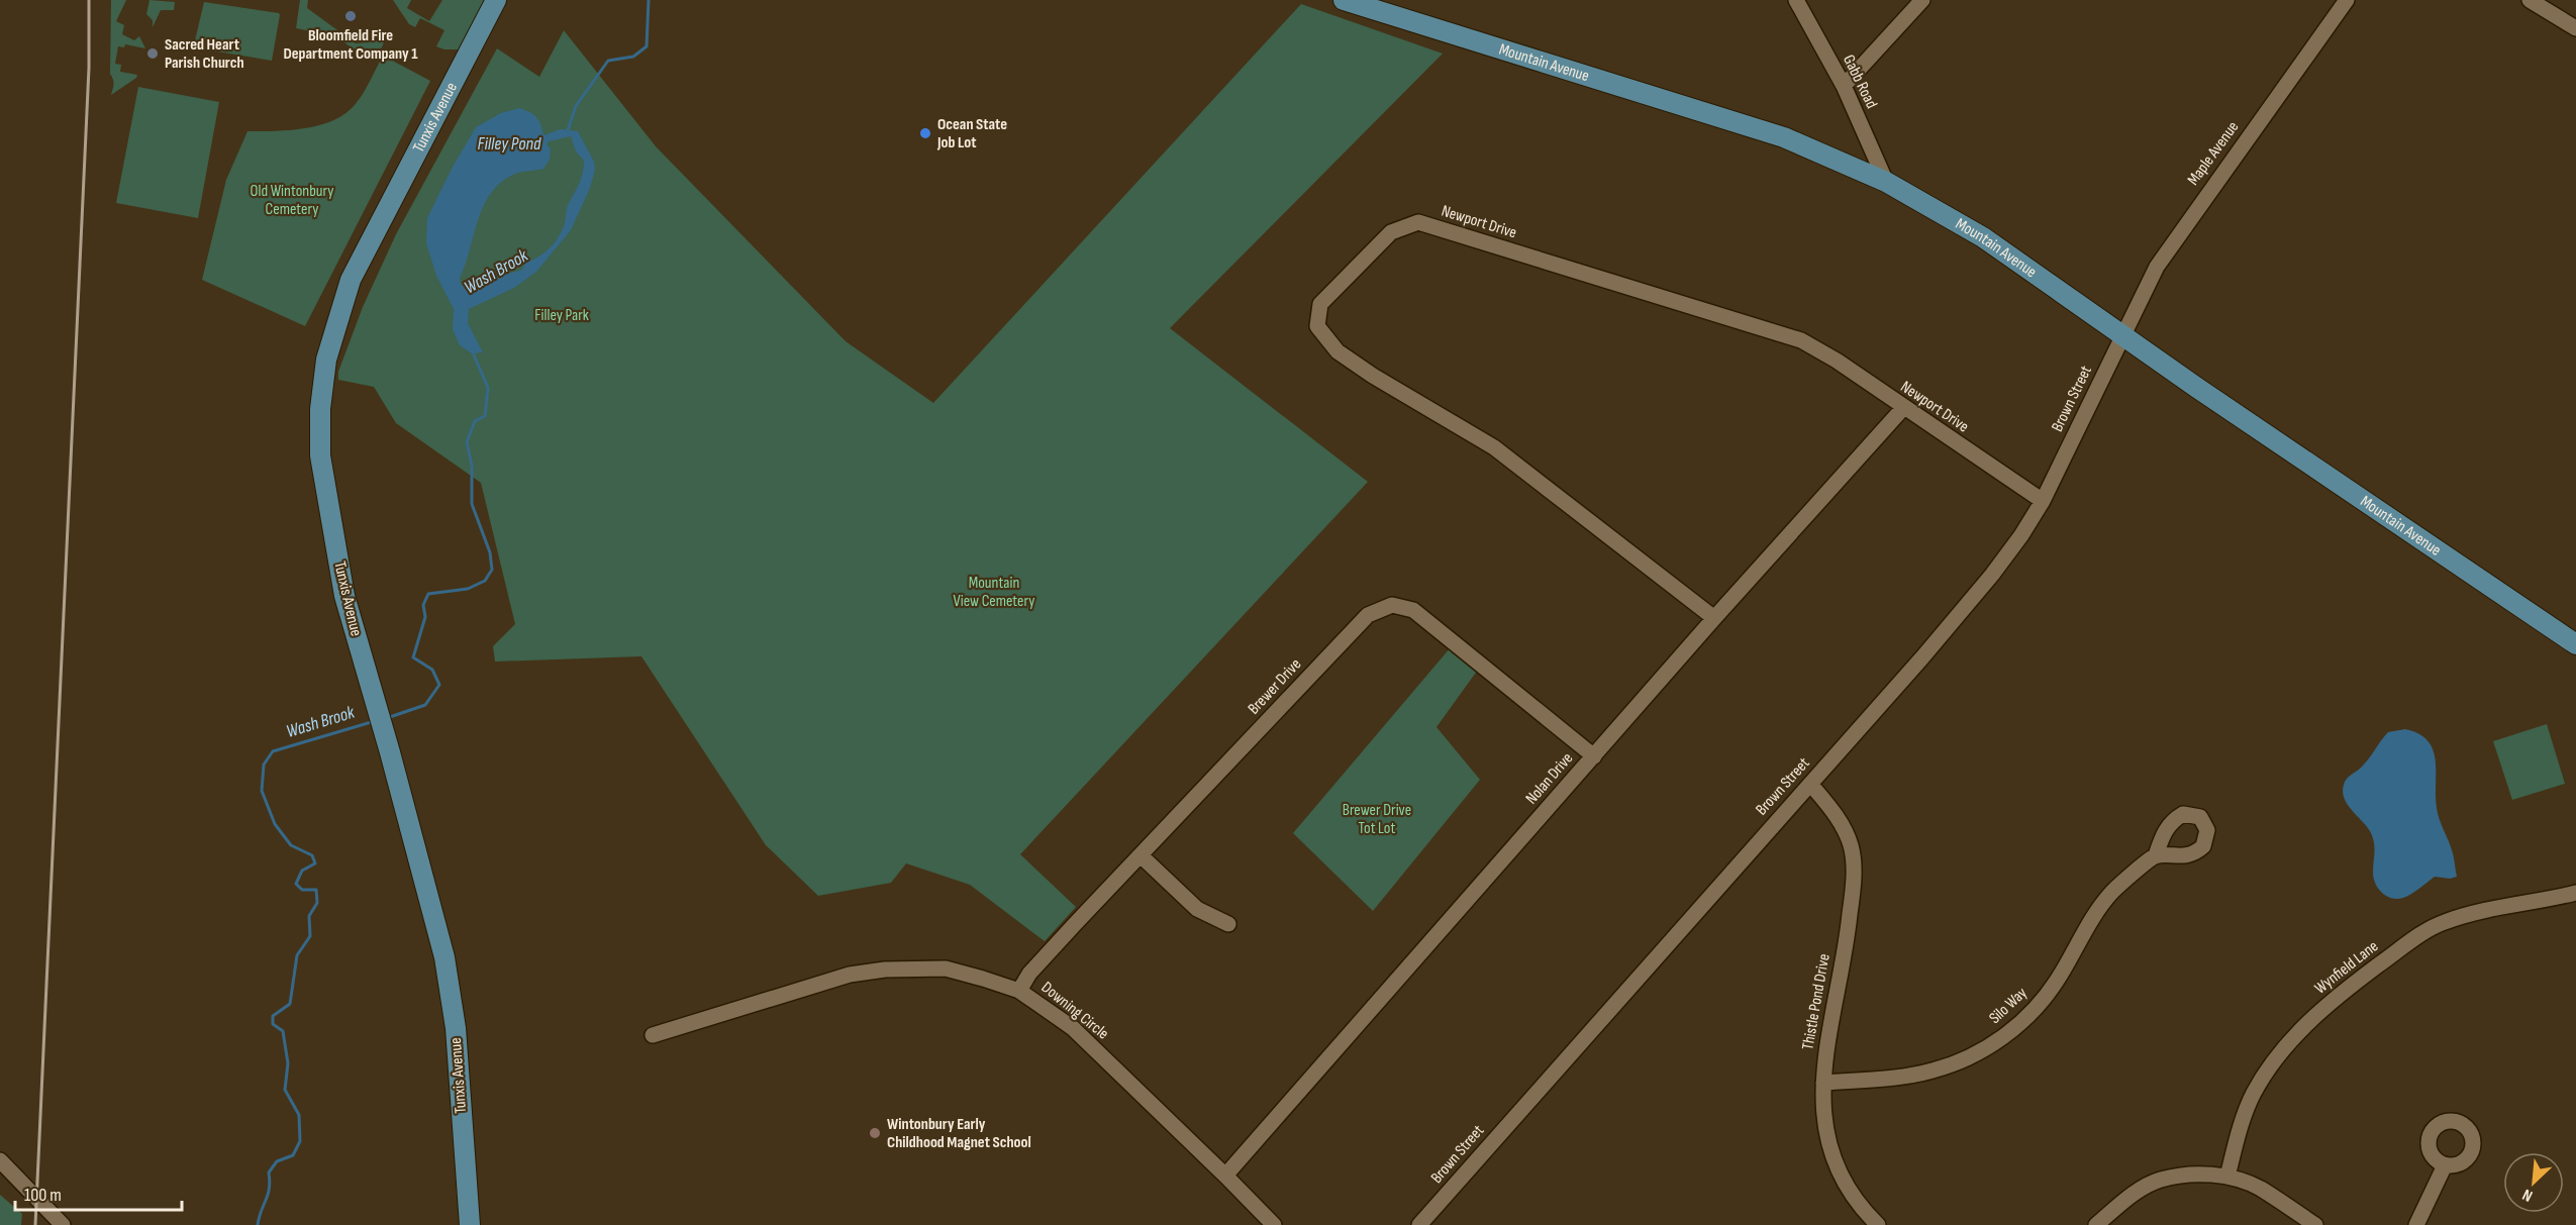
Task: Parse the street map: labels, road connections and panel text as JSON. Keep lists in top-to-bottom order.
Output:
{
  "streets": {
    "main road": ["Mountain Avenue", "Tunxis Avenue"],
    "street": [
      "Gabb Road",
      "Maple Avenue",
      "Newport Drive",
      "Brown Street",
      "Brewer Drive",
      "Nolan Drive",
      "Wynfield Lane",
      "Thistle Pond Drive",
      "Silo Way",
      "Downing Circle"
    ]
  },
  "crossings": [
    ["Mountain Avenue", "Gabb Road"],
    ["Mountain Avenue", "Maple Avenue"],
    ["Mountain Avenue", "Brown Street"],
    ["Maple Avenue", "Brown Street"],
    ["Newport Drive", "Brown Street"],
    ["Newport Drive", "Nolan Drive"],
    ["Brown Street", "Thistle Pond Drive"],
    ["Brewer Drive", "Nolan Drive"],
    ["Brewer Drive", "Downing Circle"],
    ["Nolan Drive", "Downing Circle"],
    ["Thistle Pond Drive", "Silo Way"]
  ],
  "water": ["Filley Pond", "Wash Brook"],
  "parks": [
    "Old Wintonbury Cemetery",
    "Filley Park",
    "Mountain View Cemetery",
    "Brewer Drive Tot Lot"
  ],
  "places": [
    "Bloomfield Fire Department Company 1",
    "Sacred Heart Parish Church",
    "Ocean State Job Lot",
    "Wintonbury Early Childhood Magnet School"
  ],
  "scale_bar": "100 m",
  "north": "bottom left"
}
